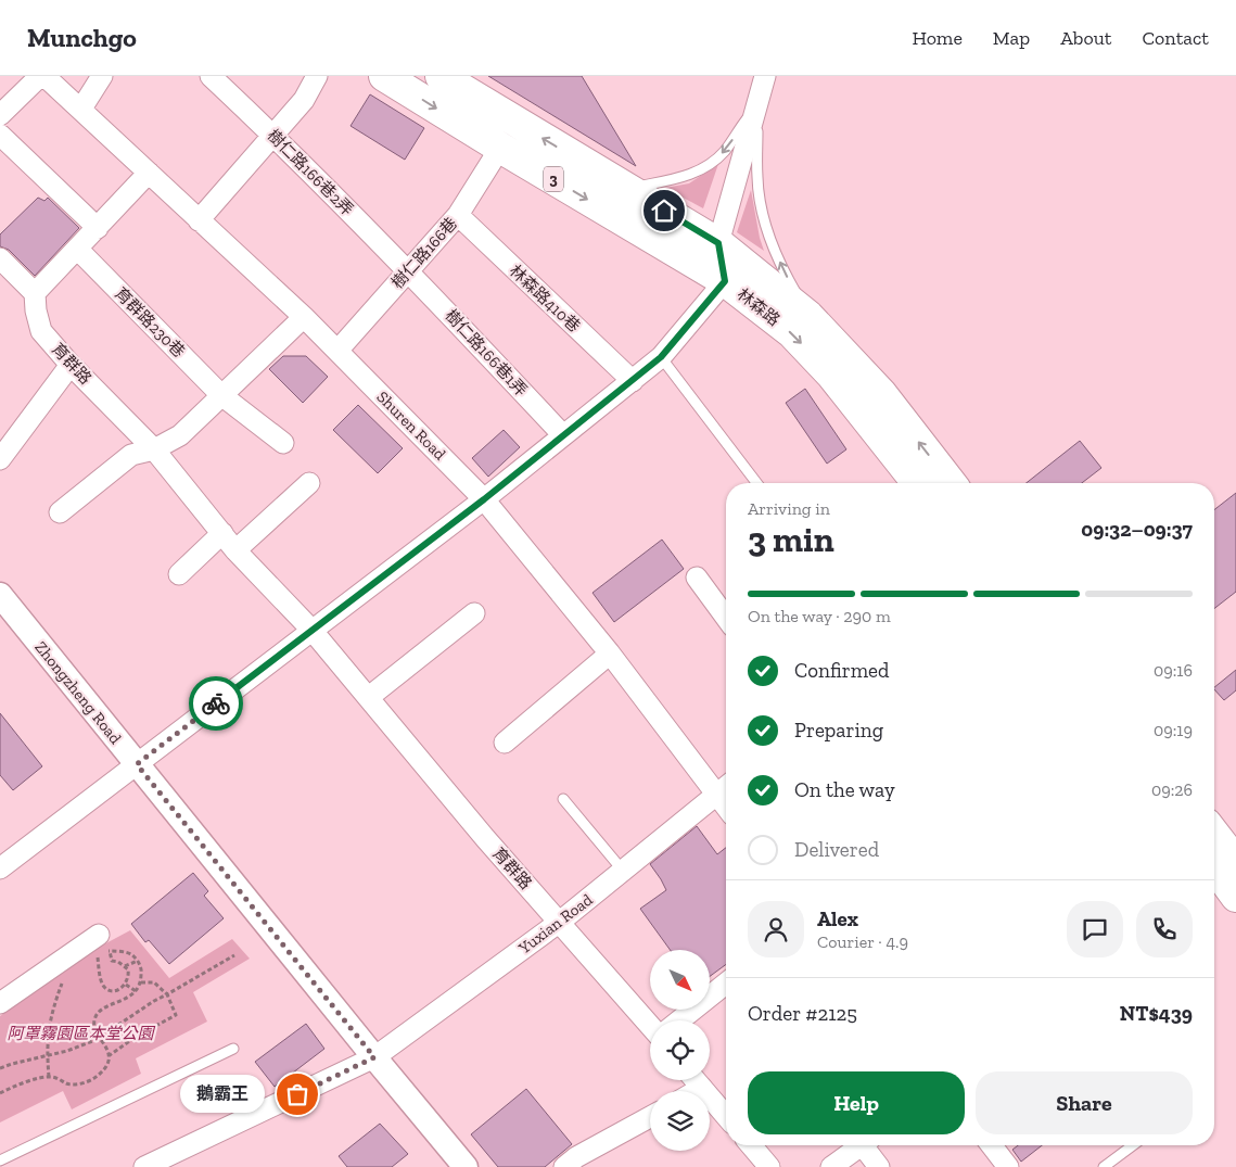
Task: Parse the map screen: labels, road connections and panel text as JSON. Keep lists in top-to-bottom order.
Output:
{
  "streets": {
    "main road": ["3", "林森路"],
    "street": [
      "樹仁路166巷2弄",
      "樹仁路166巷",
      "林森路410巷",
      "育群路230巷",
      "樹仁路166巷1弄",
      "育群路",
      "Shuren Road",
      "Zhongzheng Road",
      "Yuxian Road"
    ]
  },
  "crossings": [
    ["樹仁路166巷2弄", "樹仁路166巷"],
    ["樹仁路166巷2弄", "樹仁路166巷1弄"],
    ["樹仁路166巷", "林森路410巷"],
    ["樹仁路166巷", "林森路"],
    ["樹仁路166巷", "樹仁路166巷1弄"],
    ["樹仁路166巷", "Shuren Road"],
    ["育群路", "Yuxian Road"],
    ["Shuren Road", "Yuxian Road"],
    ["Zhongzheng Road", "Yuxian Road"]
  ],
  "parks": ["阿罩霧園區本堂公園"],
  "places": ["鵝霸王"],
  "north": "bottom right",
  "page": {
    "header": "Munchgo",
    "nav": [
      "Home",
      "Map",
      "About",
      "Contact"
    ],
    "heading": ["3 min", "Arriving in", "09:32–09:37"],
    "panel": [
      "Alex",
      "Courier · 4.9",
      "Order #2125",
      "NT$439"
    ],
    "bar": "On the way · 290 m",
    "list": [
      ["Confirmed", "09:16"],
      ["Preparing", "09:19"],
      ["On the way", "09:26"],
      "Delivered"
    ],
    "buttons": ["Help", "Share"],
    "bubble": "鵝霸王"
  }
}
